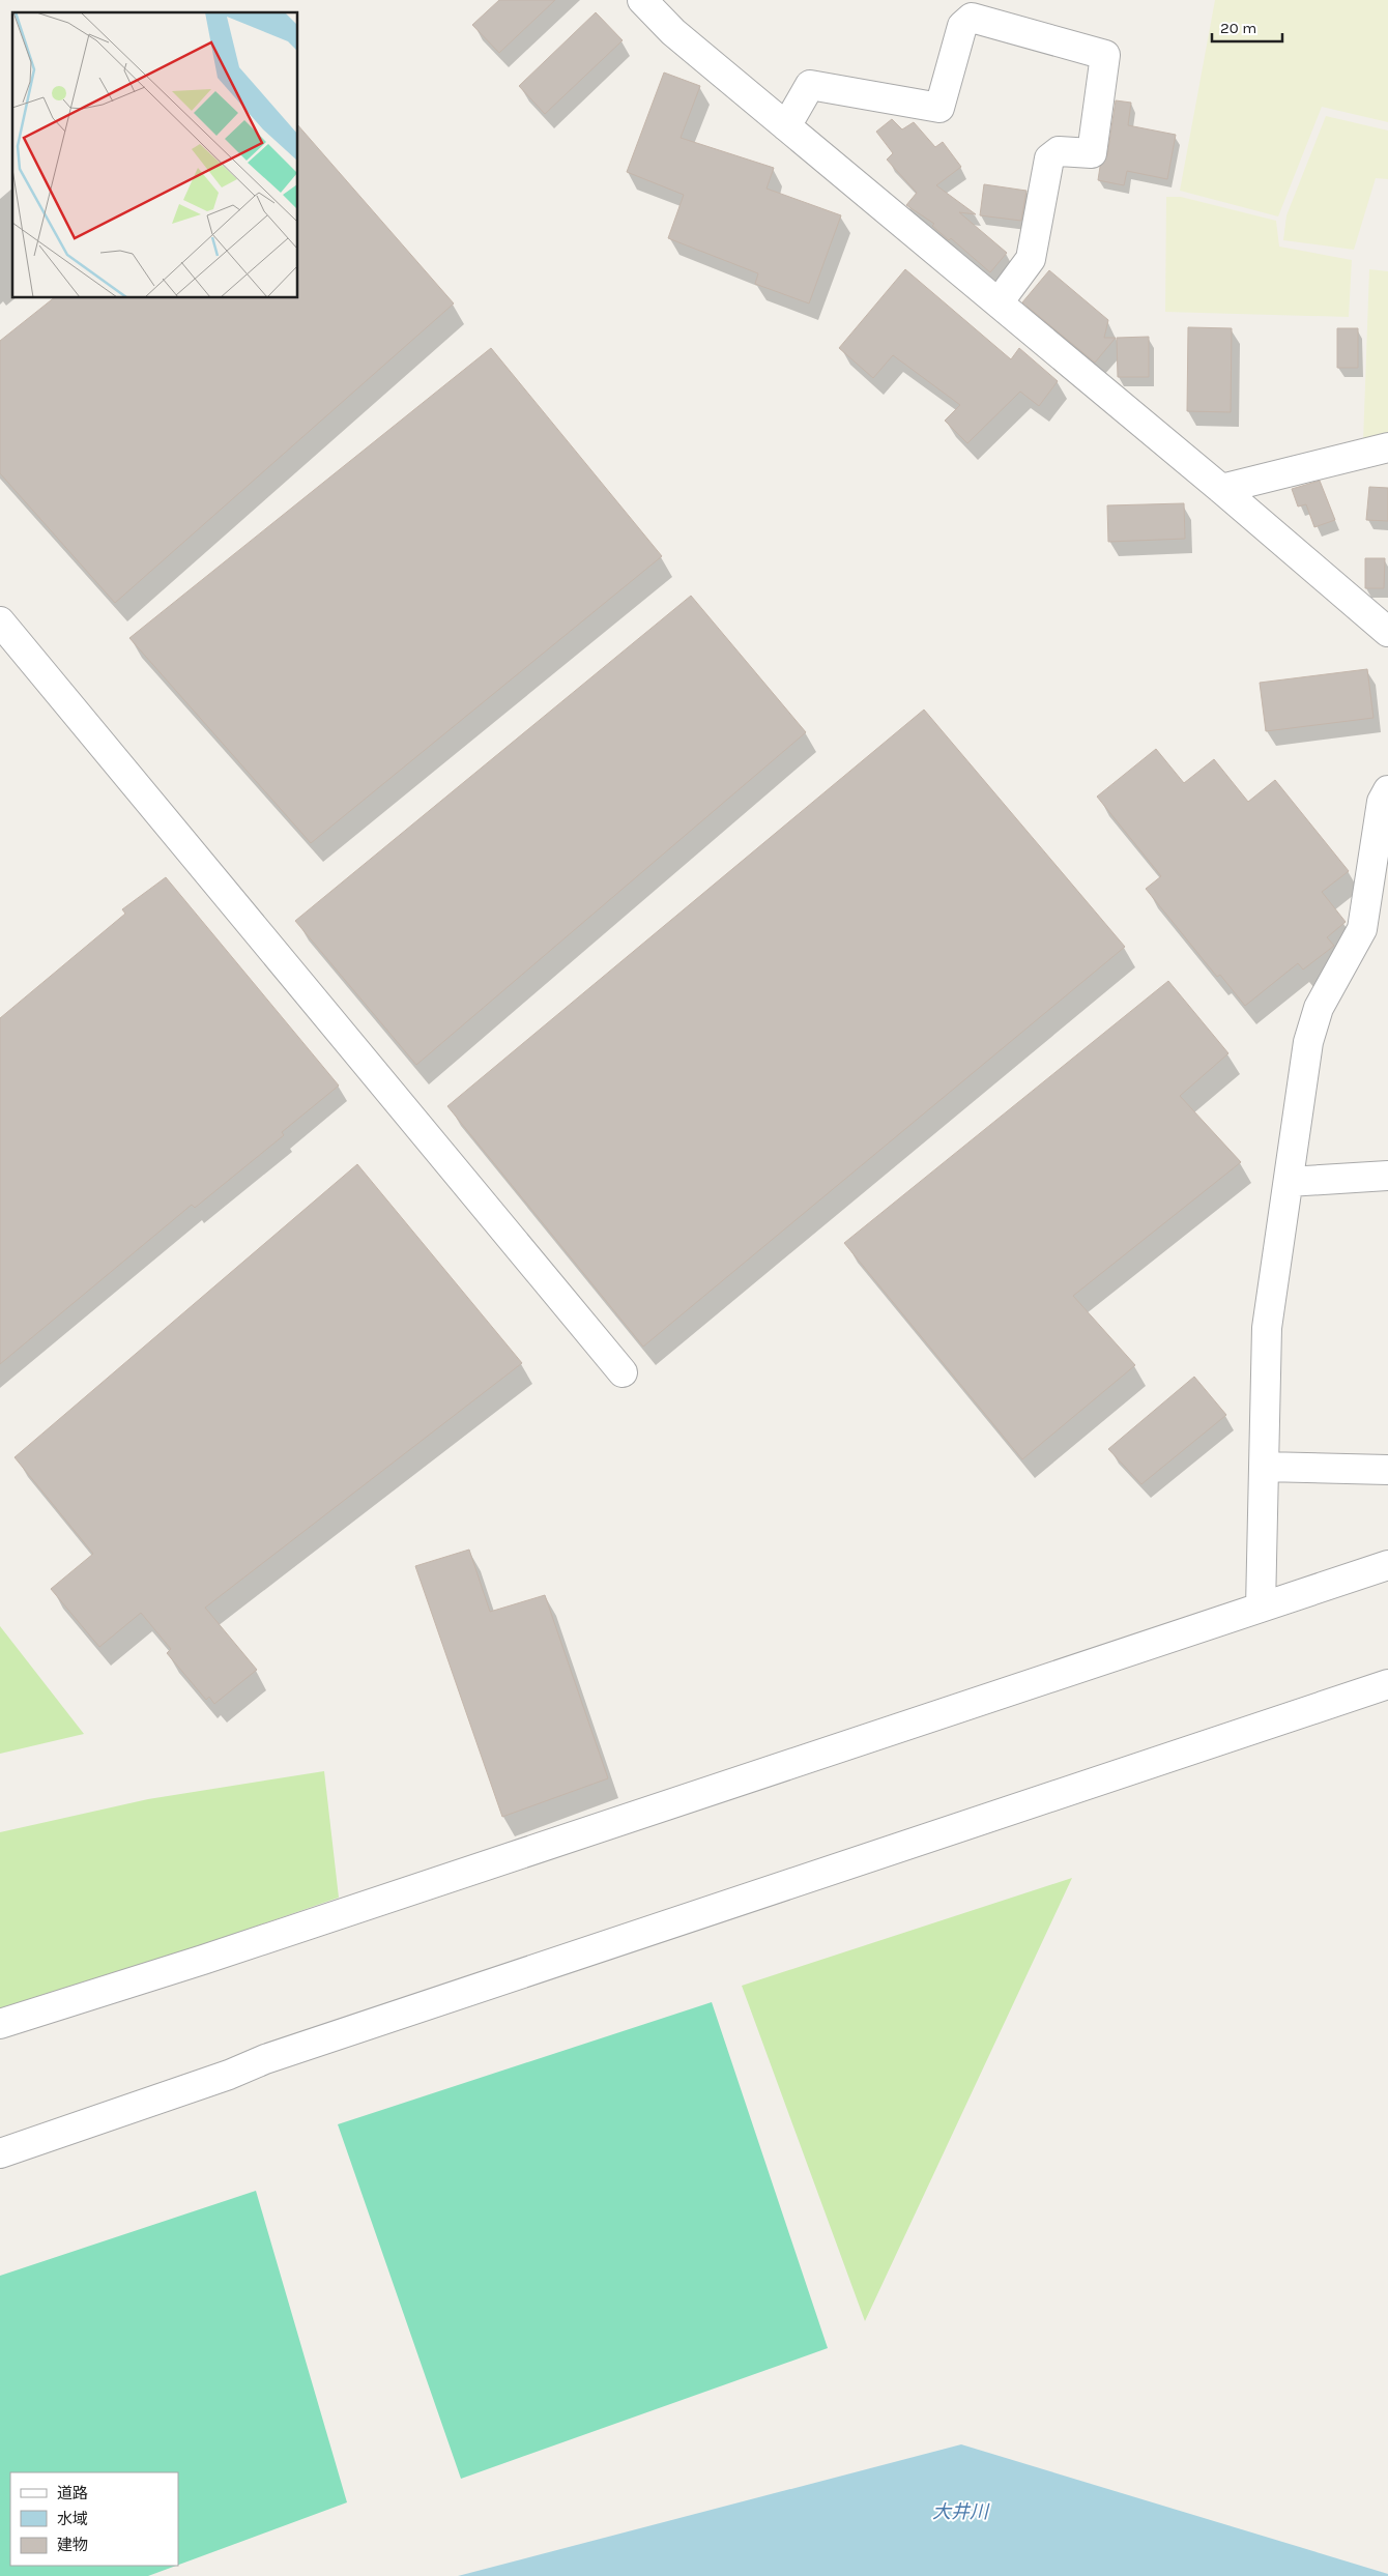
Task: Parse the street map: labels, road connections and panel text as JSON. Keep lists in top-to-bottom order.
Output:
{
  "water": ["大井川"],
  "legend": ["道路", "水域", "建物"],
  "scale_bar": "20 m"
}
